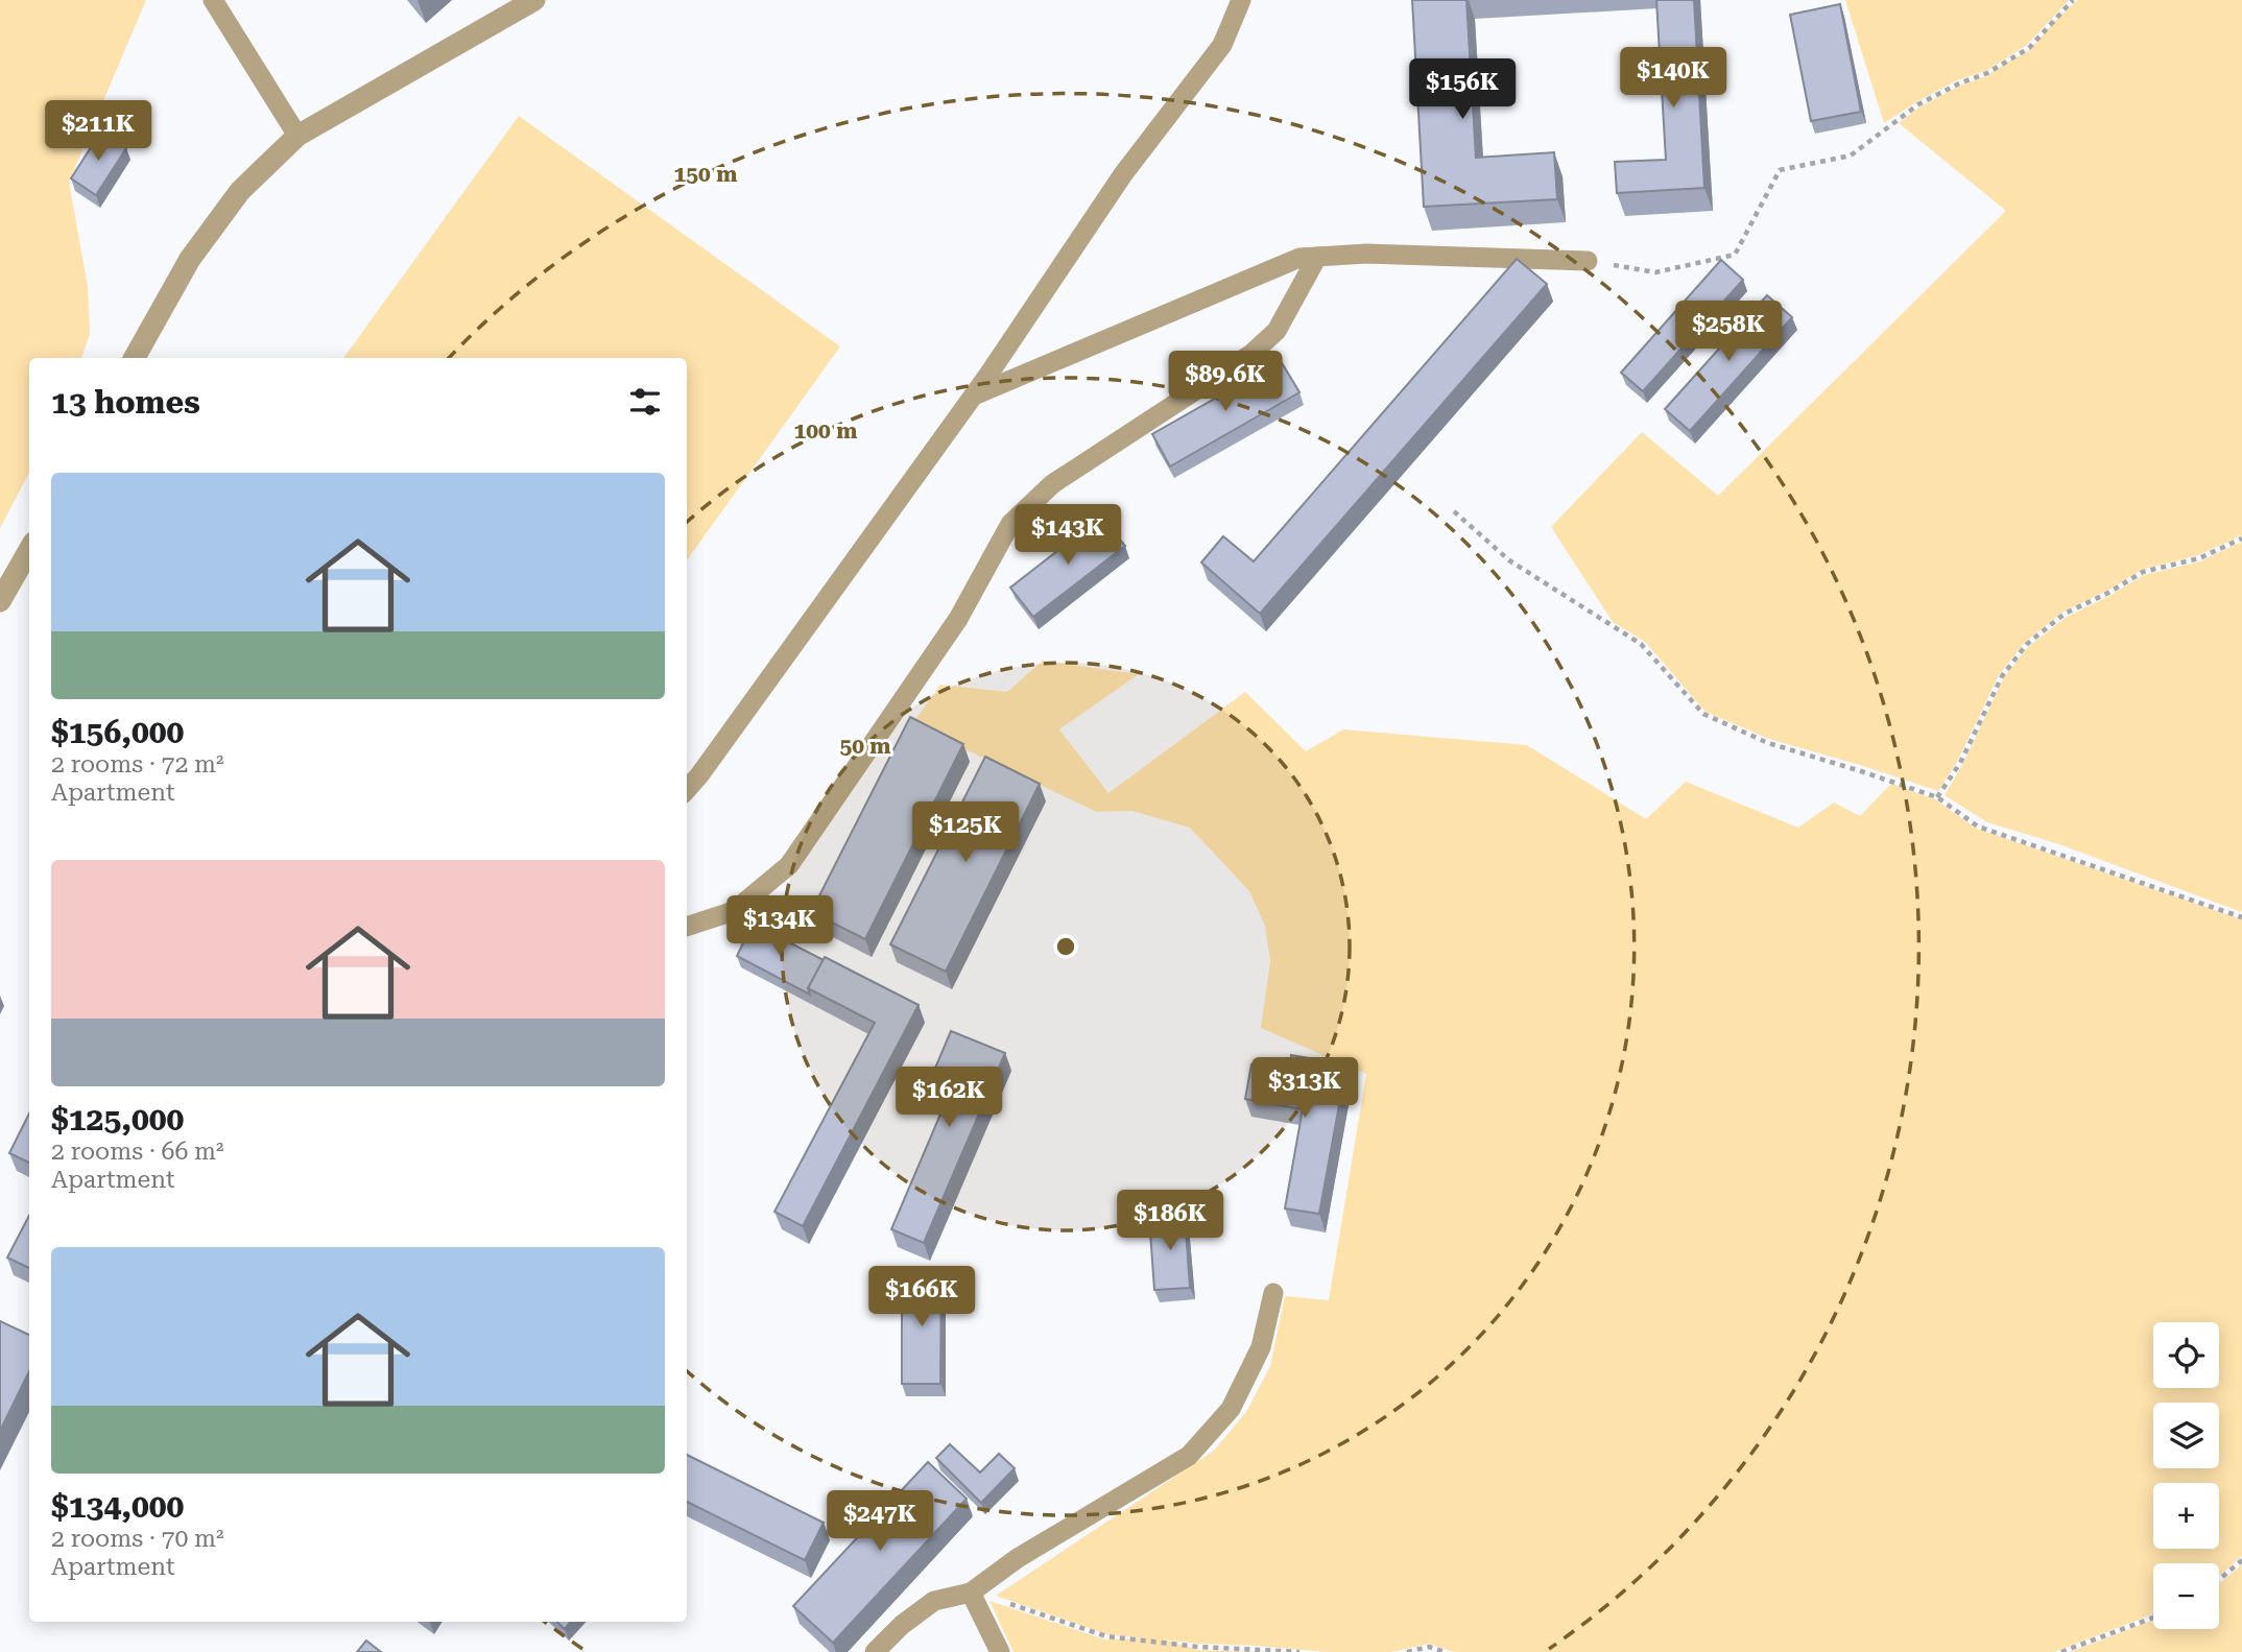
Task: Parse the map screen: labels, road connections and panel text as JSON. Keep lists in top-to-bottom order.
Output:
{
  "page": {
    "price": [
      "$140K",
      "$156K",
      "$211K",
      "$258K",
      "$89.6K",
      "$143K",
      "$125K",
      "$134K",
      "$313K",
      "$162K",
      "$186K",
      "$166K",
      "$247K"
    ],
    "heading": "13 homes",
    "list": [
      {
        "name": "$156,000",
        "note": "2 rooms · 72 m² · Apartment"
      },
      {
        "name": "$125,000",
        "note": "2 rooms · 66 m² · Apartment"
      },
      {
        "name": "$134,000",
        "note": "2 rooms · 70 m² · Apartment"
      }
    ],
    "map_buttons": ["+", "−"]
  },
  "rings": ["150 m", "100 m", "50 m"]
}
